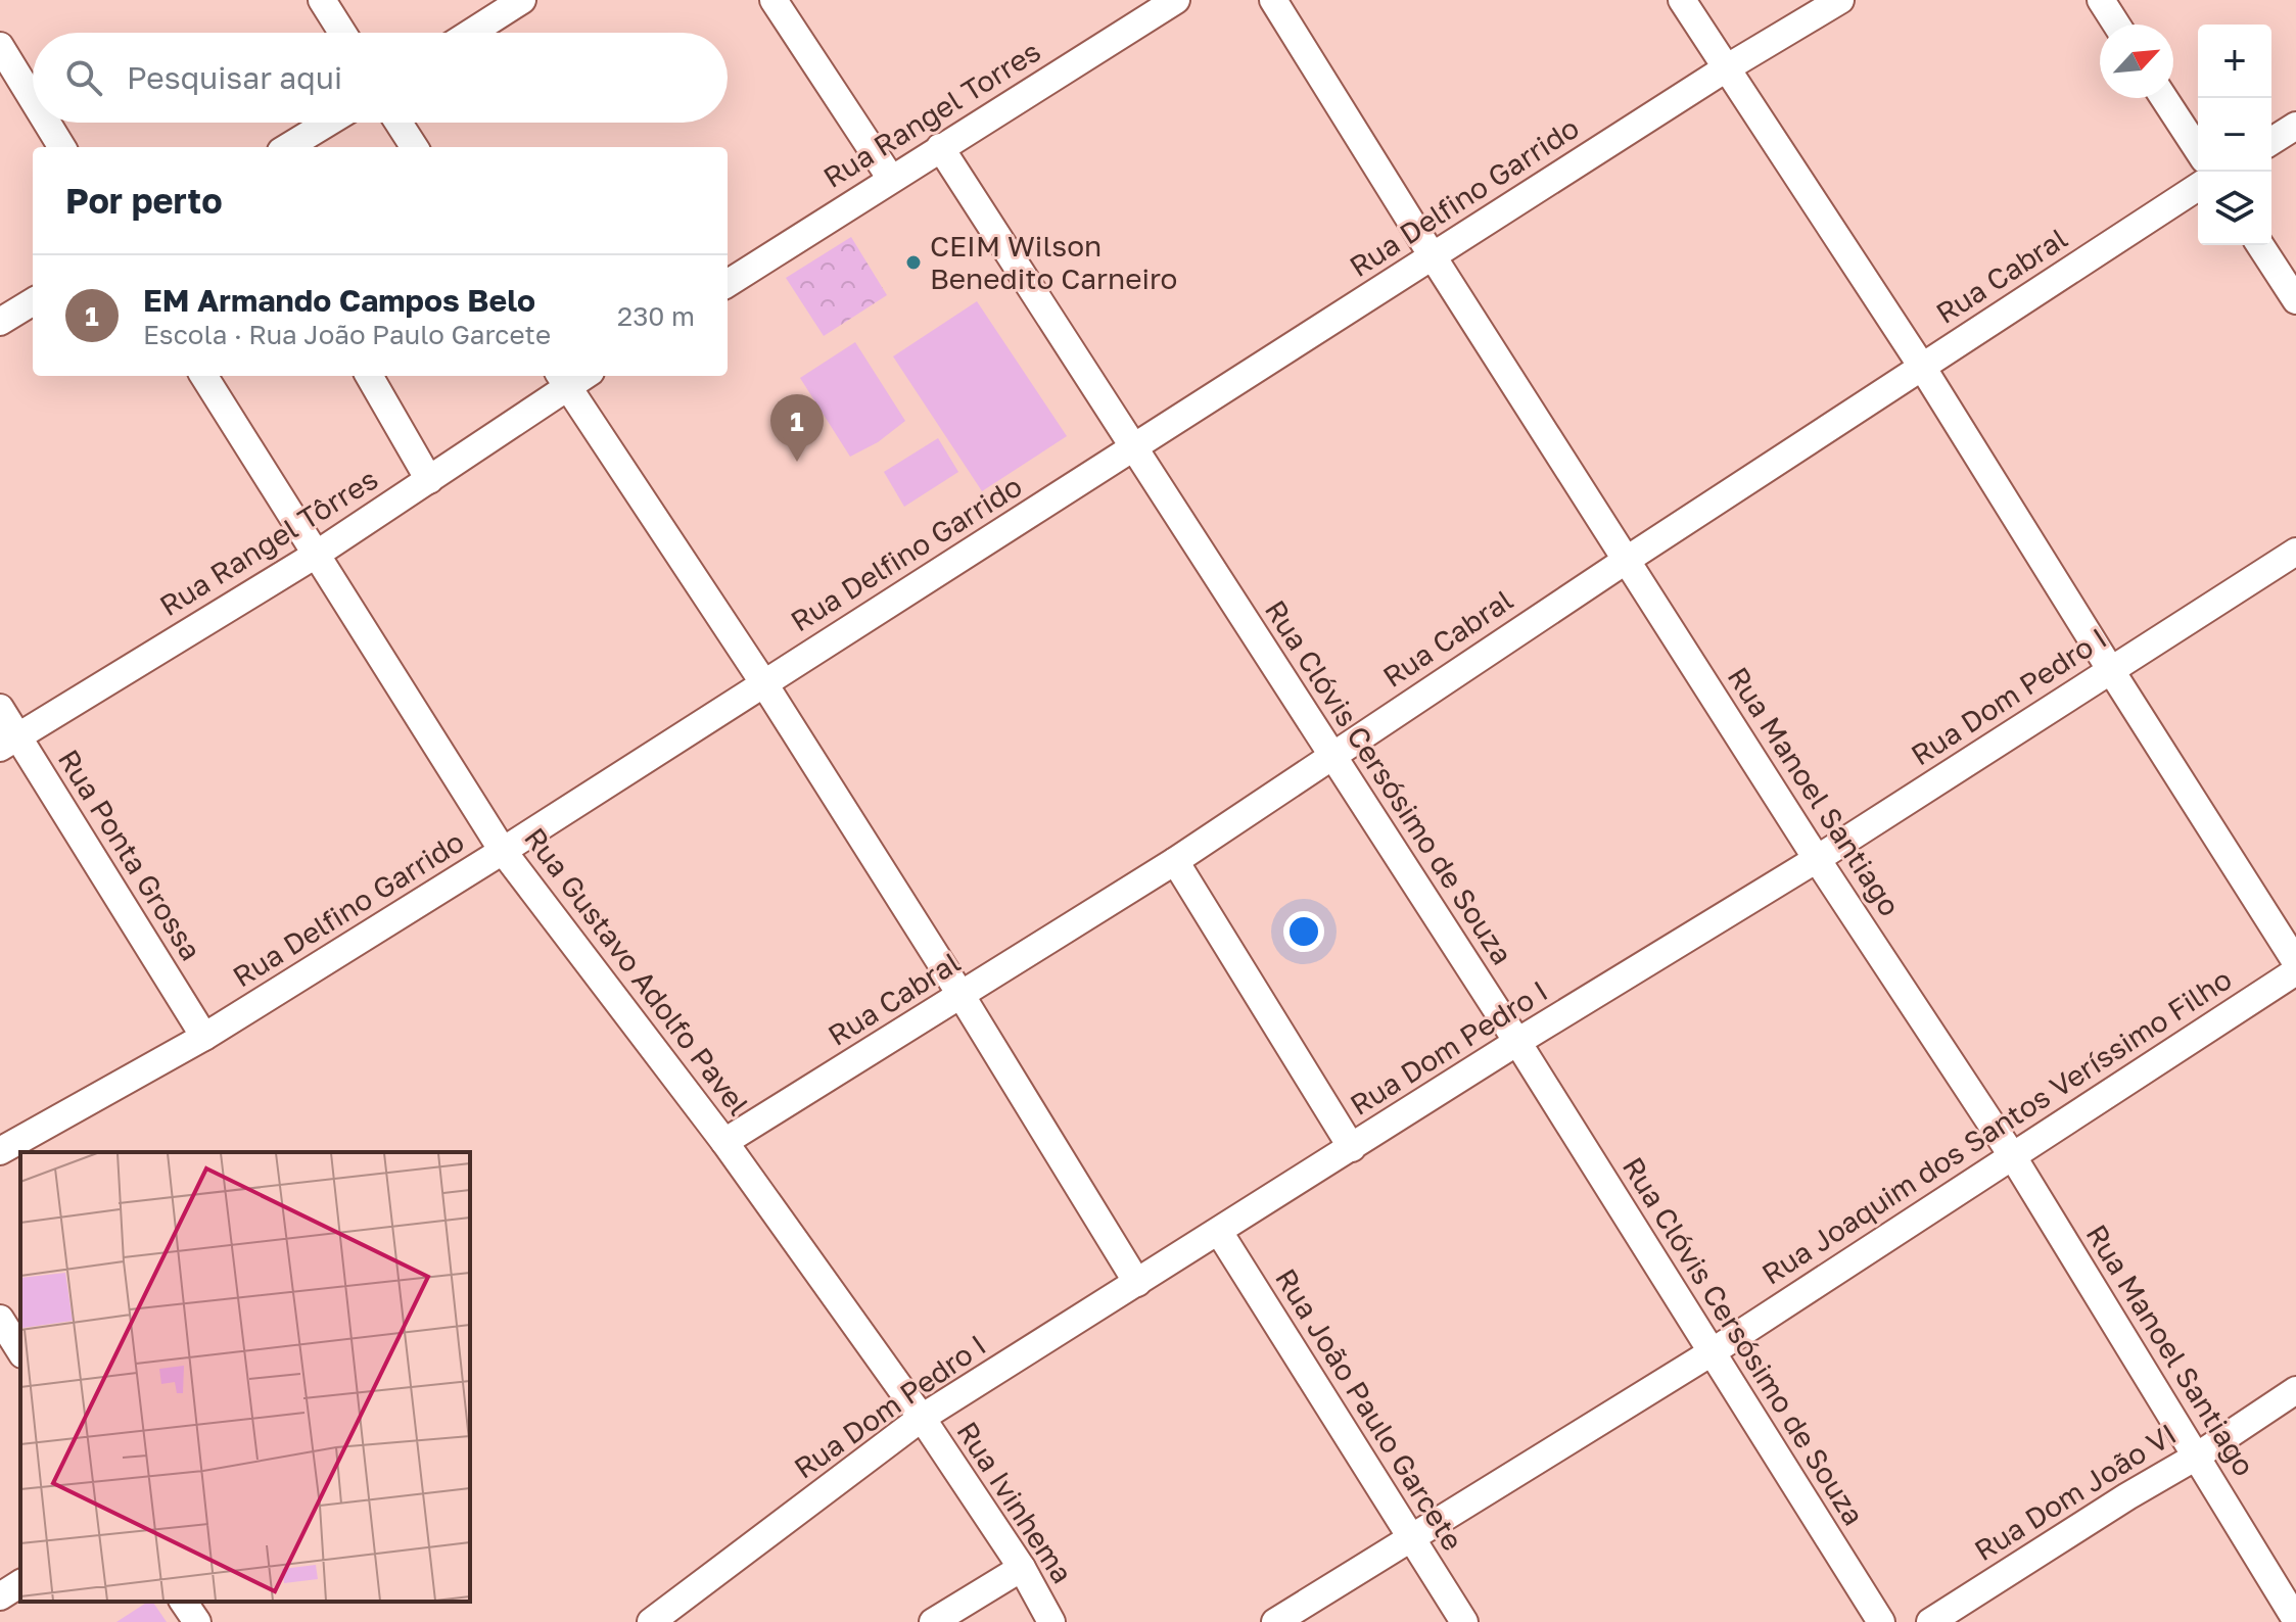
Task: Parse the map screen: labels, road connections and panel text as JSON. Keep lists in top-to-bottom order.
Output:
{
  "streets": {
    "street": [
      "Rua Rangel Torres",
      "Rua Delfino Garrido",
      "Rua Cabral",
      "Rua Rangel Tôrres",
      "Rua Dom Pedro I",
      "Rua Clóvis Cersósimo de Souza",
      "Rua Manoel Santiago",
      "Rua Ponta Grossa",
      "Rua Gustavo Adolfo Pavel",
      "Rua Joaquim dos Santos Veríssimo Filho",
      "Rua João Paulo Garcete",
      "Rua Dom João VI",
      "Rua Ivinhema"
    ]
  },
  "crossings": [
    ["Rua Rangel Torres", "Rua Clóvis Cersósimo de Souza"],
    ["Rua Delfino Garrido", "Rua Clóvis Cersósimo de Souza"],
    ["Rua Delfino Garrido", "Rua Manoel Santiago"],
    ["Rua Delfino Garrido", "Rua Ponta Grossa"],
    ["Rua Delfino Garrido", "Rua Gustavo Adolfo Pavel"],
    ["Rua Cabral", "Rua Clóvis Cersósimo de Souza"],
    ["Rua Cabral", "Rua Manoel Santiago"],
    ["Rua Cabral", "Rua Gustavo Adolfo Pavel"],
    ["Rua Rangel Tôrres", "Rua Ponta Grossa"],
    ["Rua Rangel Tôrres", "Rua Gustavo Adolfo Pavel"],
    ["Rua Dom Pedro I", "Rua Clóvis Cersósimo de Souza"],
    ["Rua Dom Pedro I", "Rua Manoel Santiago"],
    ["Rua Dom Pedro I", "Rua Gustavo Adolfo Pavel"],
    ["Rua Dom Pedro I", "Rua João Paulo Garcete"],
    ["Rua Dom Pedro I", "Rua Ivinhema"],
    ["Rua Clóvis Cersósimo de Souza", "Rua Joaquim dos Santos Veríssimo Filho"],
    ["Rua Manoel Santiago", "Rua Joaquim dos Santos Veríssimo Filho"],
    ["Rua Manoel Santiago", "Rua Dom João VI"],
    ["Rua Gustavo Adolfo Pavel", "Rua Ivinhema"],
    ["Rua Joaquim dos Santos Veríssimo Filho", "Rua João Paulo Garcete"]
  ],
  "places": ["CEIM Wilson Benedito Carneiro"],
  "north": "top right",
  "page": {
    "map_buttons": ["+", "−"],
    "search": "Pesquisar aqui",
    "heading": "Por perto",
    "list": [
      {
        "mark": "1",
        "name": "EM Armando Campos Belo",
        "note": "Escola · Rua João Paulo Garcete",
        "value": "230 m"
      }
    ],
    "pins": "1"
  }
}
